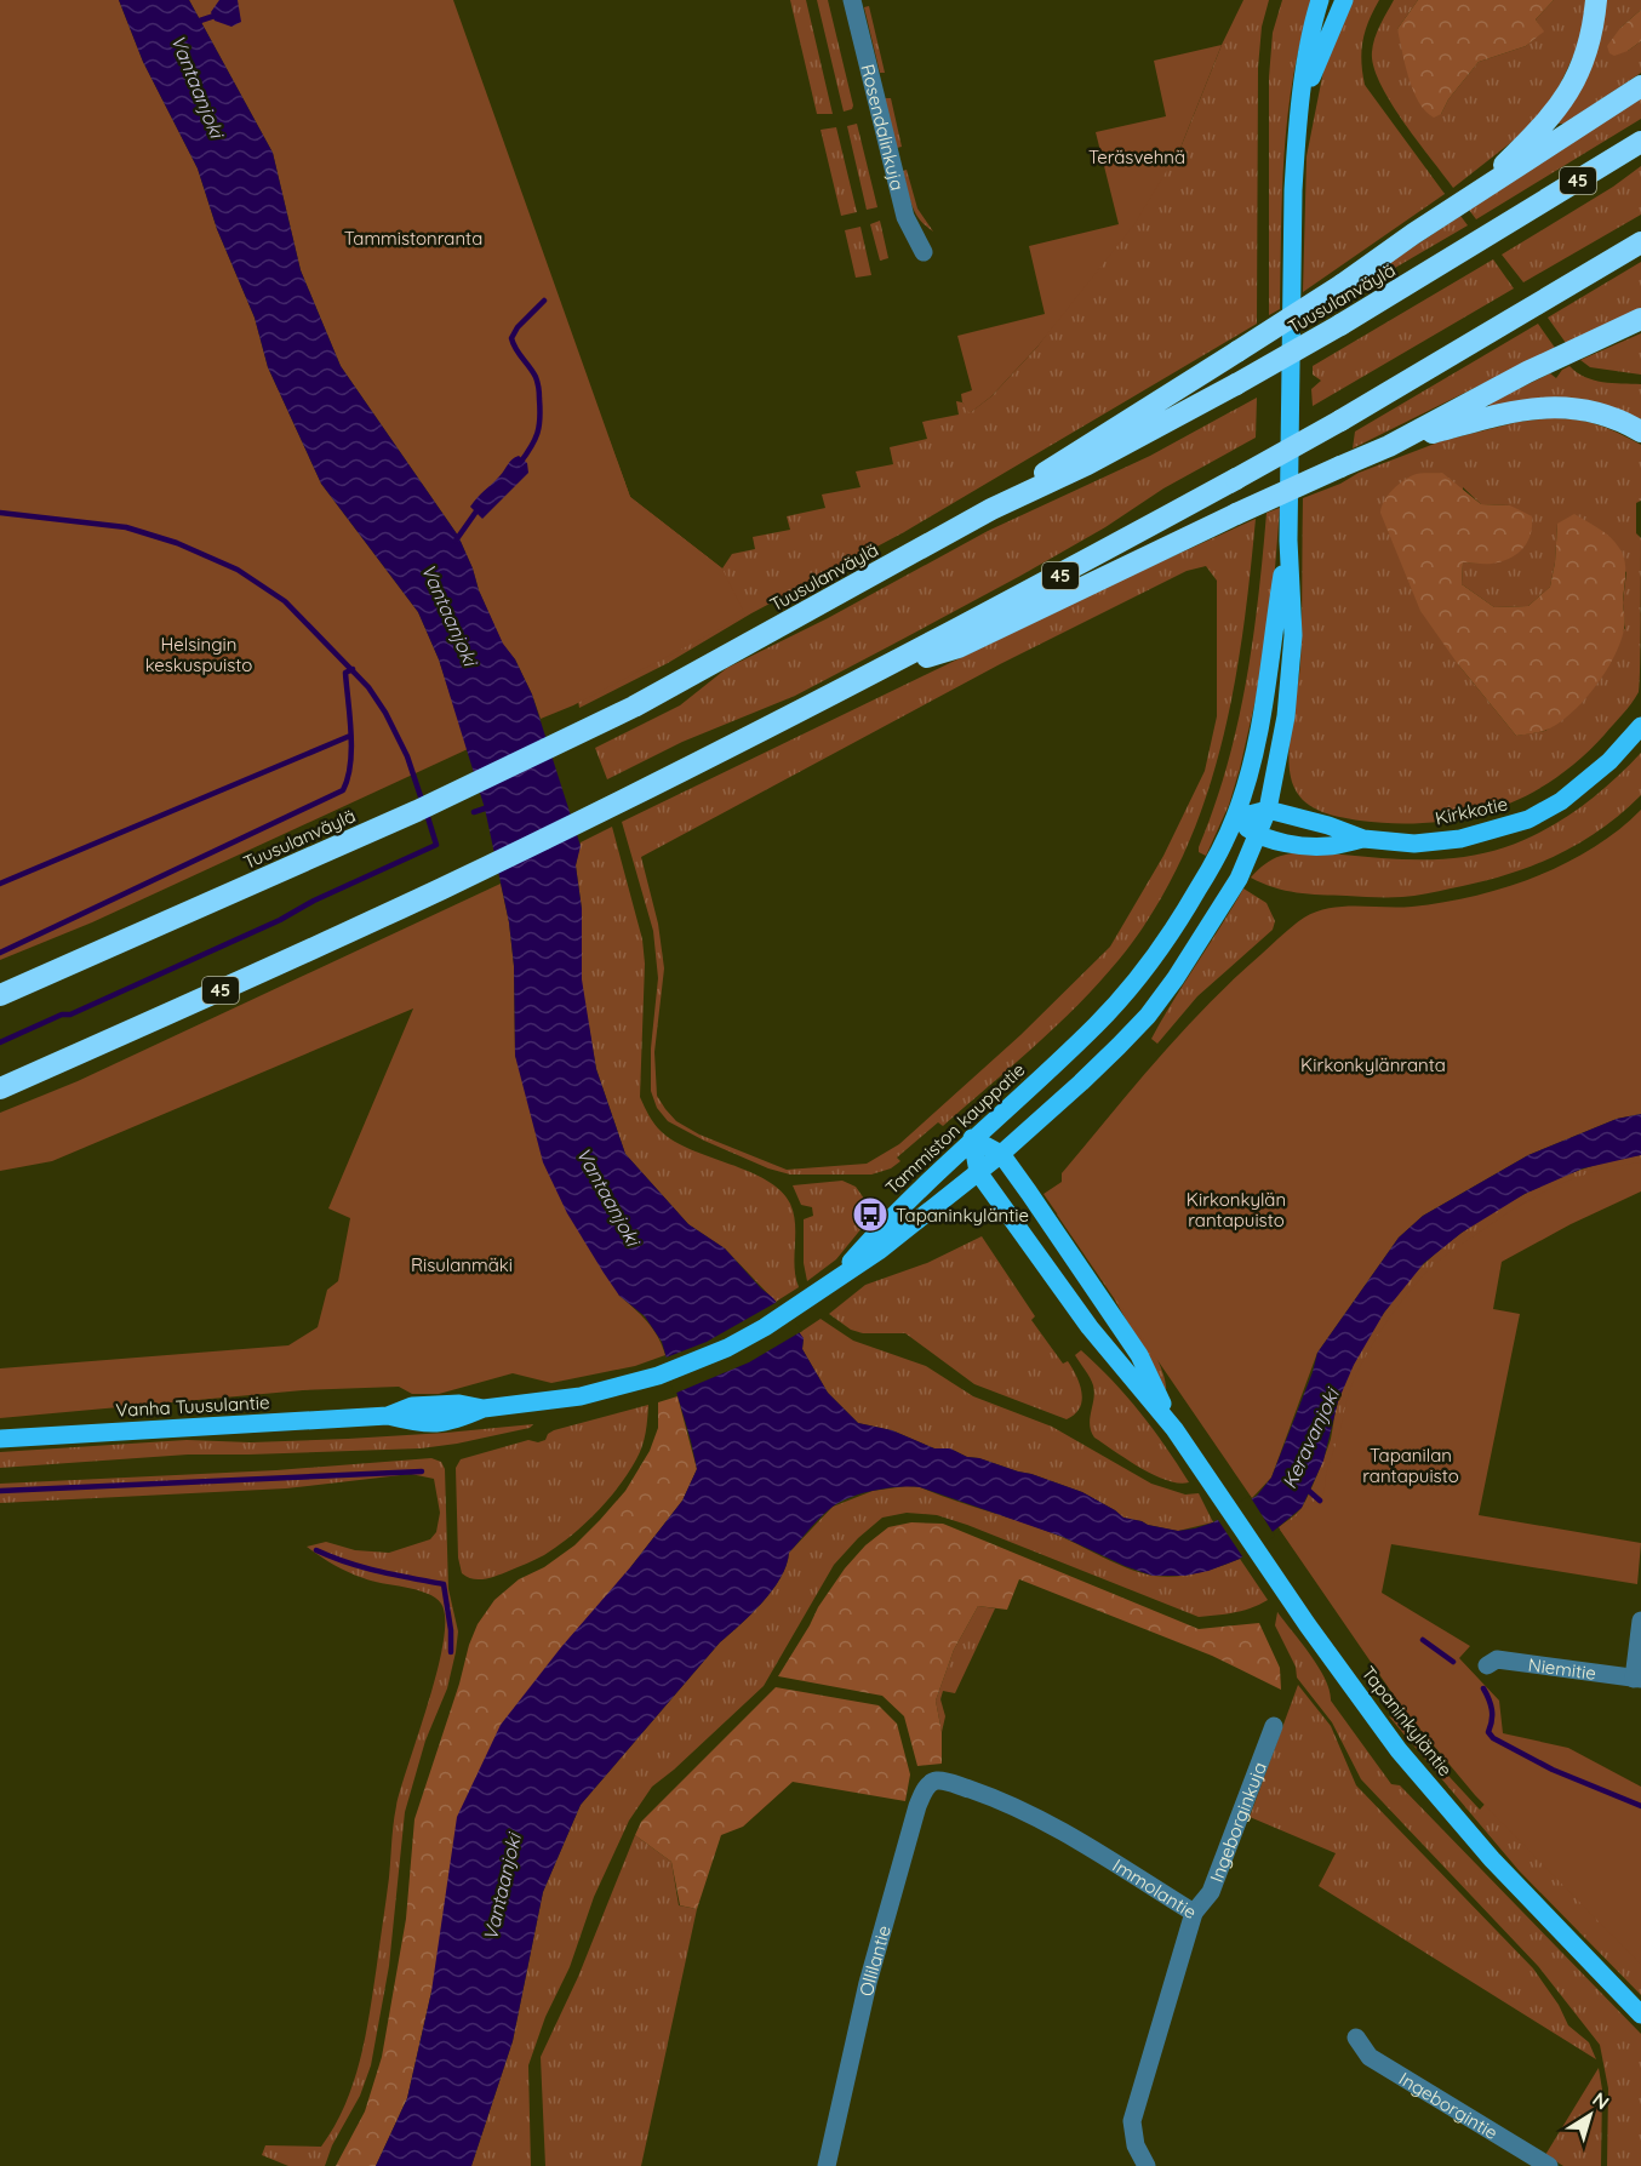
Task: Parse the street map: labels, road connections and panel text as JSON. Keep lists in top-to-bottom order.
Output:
{
  "streets": {
    "highway": ["45", "Tuusulanväylä"],
    "main road": [
      "Kirkkotie",
      "Tammiston kauppatie",
      "Vanha Tuusulantie",
      "Tapaninkyläntie"
    ],
    "street": [
      "Rosendalinkuja",
      "Niemitie",
      "Ingeborginkuja",
      "Immolantie",
      "Ollilantie",
      "Ingeborgintie"
    ]
  },
  "crossings": [
    ["Kirkkotie", "Tammiston kauppatie"],
    ["Tammiston kauppatie", "Vanha Tuusulantie"],
    ["Tammiston kauppatie", "Tapaninkyläntie"],
    ["Ingeborginkuja", "Immolantie"],
    ["Immolantie", "Ollilantie"]
  ],
  "water": ["Vantaanjoki", "Keravanjoki"],
  "parks": [
    "Teräsvehnä",
    "Tammistonranta",
    "Helsingin keskuspuisto",
    "Kirkonkylänranta",
    "Kirkonkylän rantapuisto",
    "Risulanmäki",
    "Tapanilan rantapuisto"
  ],
  "places": {
    "bus stop": ["Tapaninkyläntie"]
  },
  "north": "top right"
}
